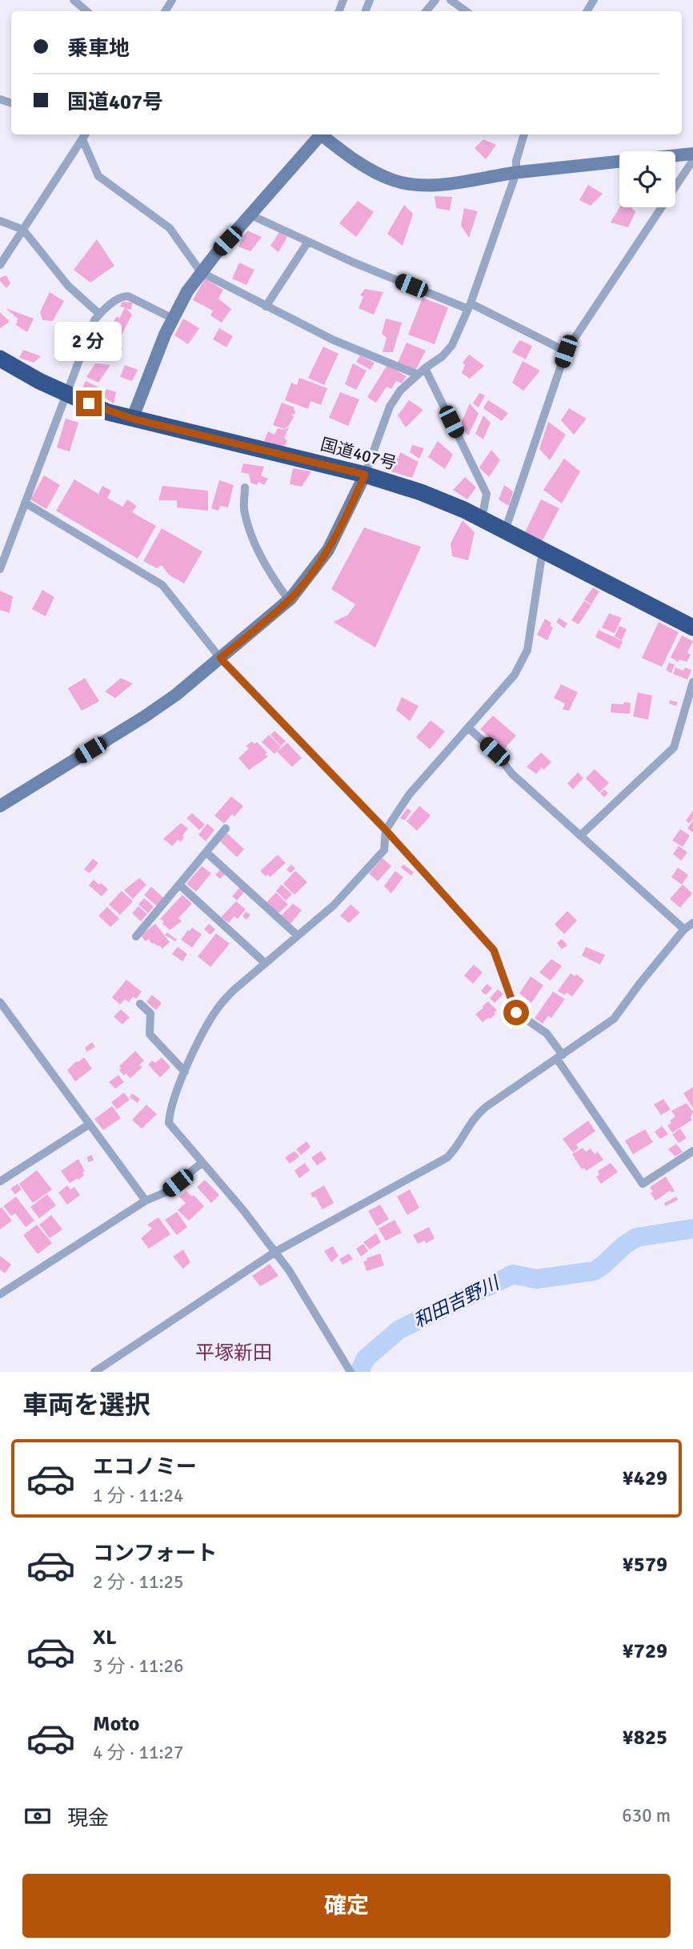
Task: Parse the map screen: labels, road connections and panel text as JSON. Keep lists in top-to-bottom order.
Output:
{
  "streets": {
    "highway": ["国道407号"]
  },
  "districts": ["平塚新田"],
  "water": ["和田吉野川"],
  "page": {
    "banner": ["乗車地", "国道407号"],
    "bubble": "2 分",
    "heading": "車両を選択",
    "list": [
      {
        "name": "エコノミー",
        "note": "1 分 · 11:24",
        "value": "¥429"
      },
      {
        "name": "コンフォート",
        "note": "2 分 · 11:25",
        "value": "¥579"
      },
      {
        "name": "XL",
        "note": "3 分 · 11:26",
        "value": "¥729"
      },
      {
        "name": "Moto",
        "note": "4 分 · 11:27",
        "value": "¥825"
      }
    ],
    "pay": ["現金", "630 m"],
    "buttons": "確定"
  }
}
